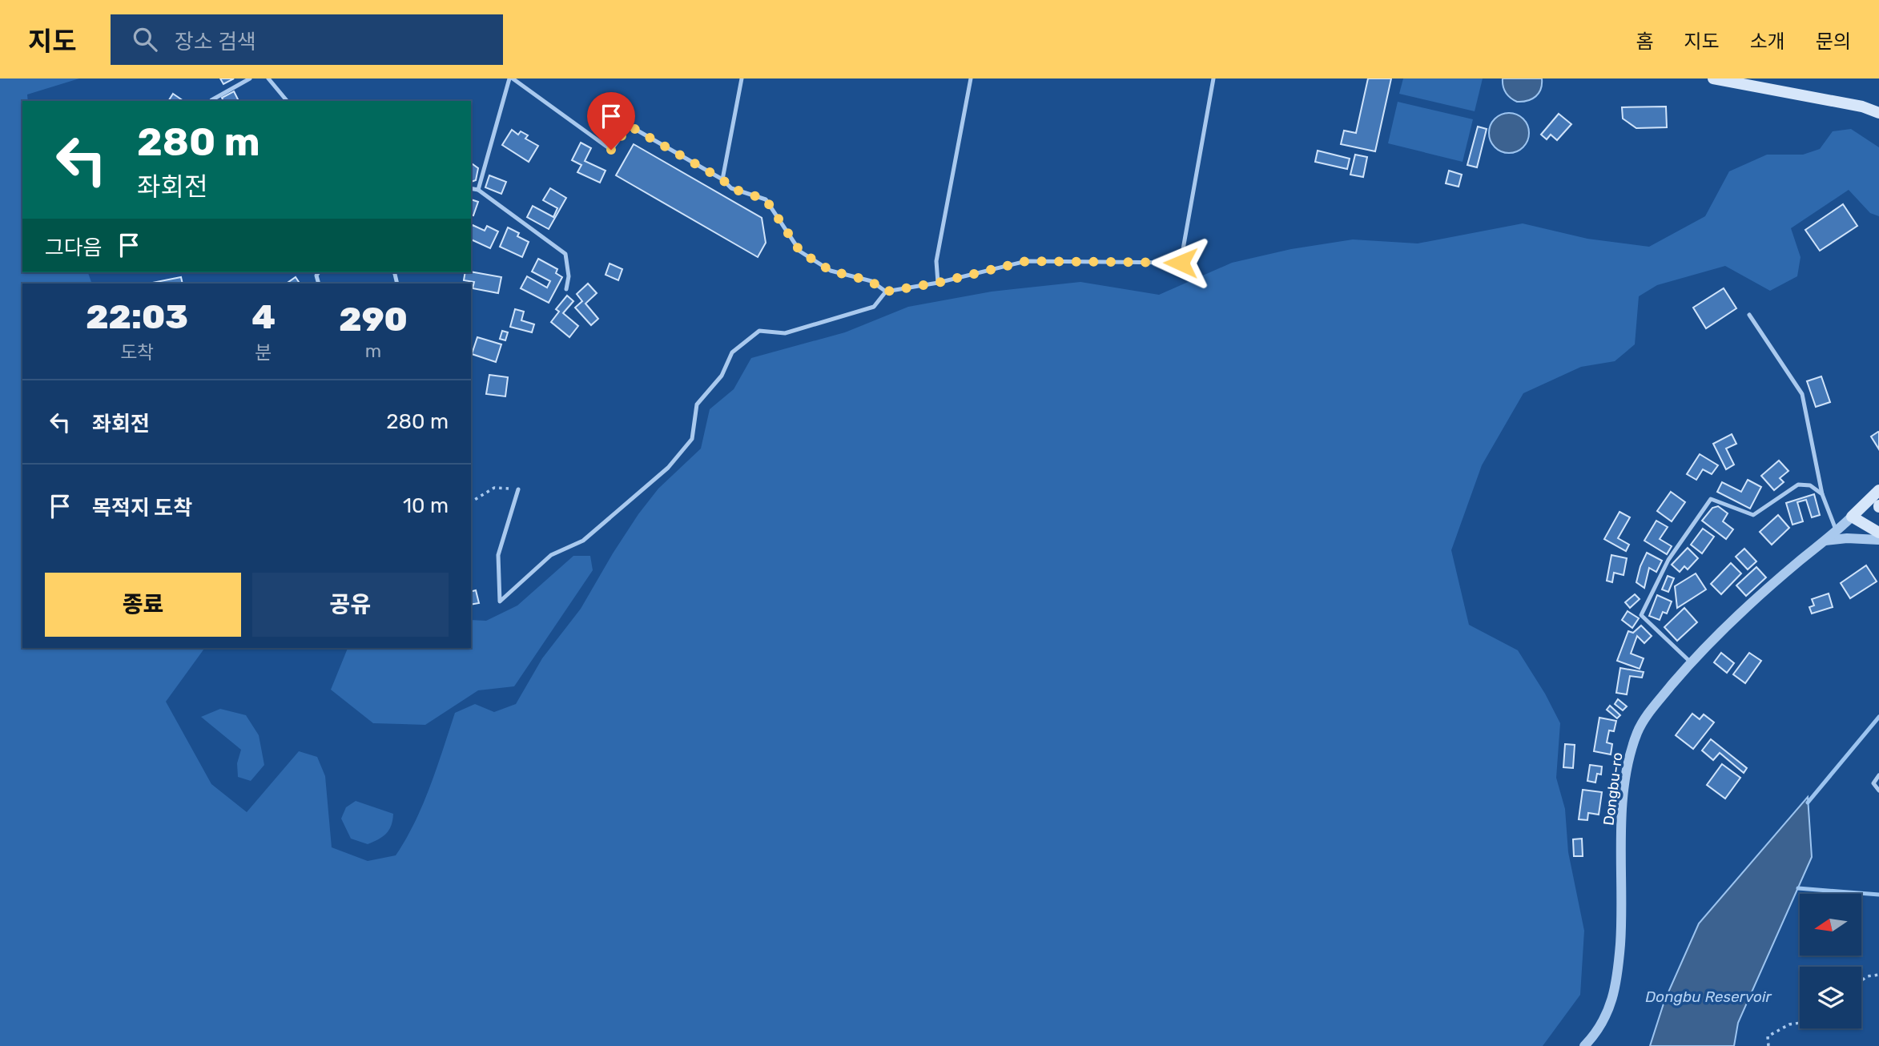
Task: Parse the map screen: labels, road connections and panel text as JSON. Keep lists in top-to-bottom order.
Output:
{
  "streets": {
    "street": ["Dongbu-ro"]
  },
  "water": ["Dongbu Reservoir"],
  "north": "left",
  "page": {
    "header": "지도",
    "search": "장소 검색",
    "nav": [
      "홈",
      "지도",
      "소개",
      "문의"
    ],
    "turn": ["280 m", "좌회전"],
    "then": "그다음",
    "eta": [
      "22:03",
      "도착",
      "4",
      "분",
      "290",
      "m"
    ],
    "list": [
      {
        "name": "좌회전",
        "value": "280 m"
      },
      {
        "name": "목적지 도착",
        "value": "10 m"
      }
    ],
    "buttons": ["종료", "공유"]
  }
}
